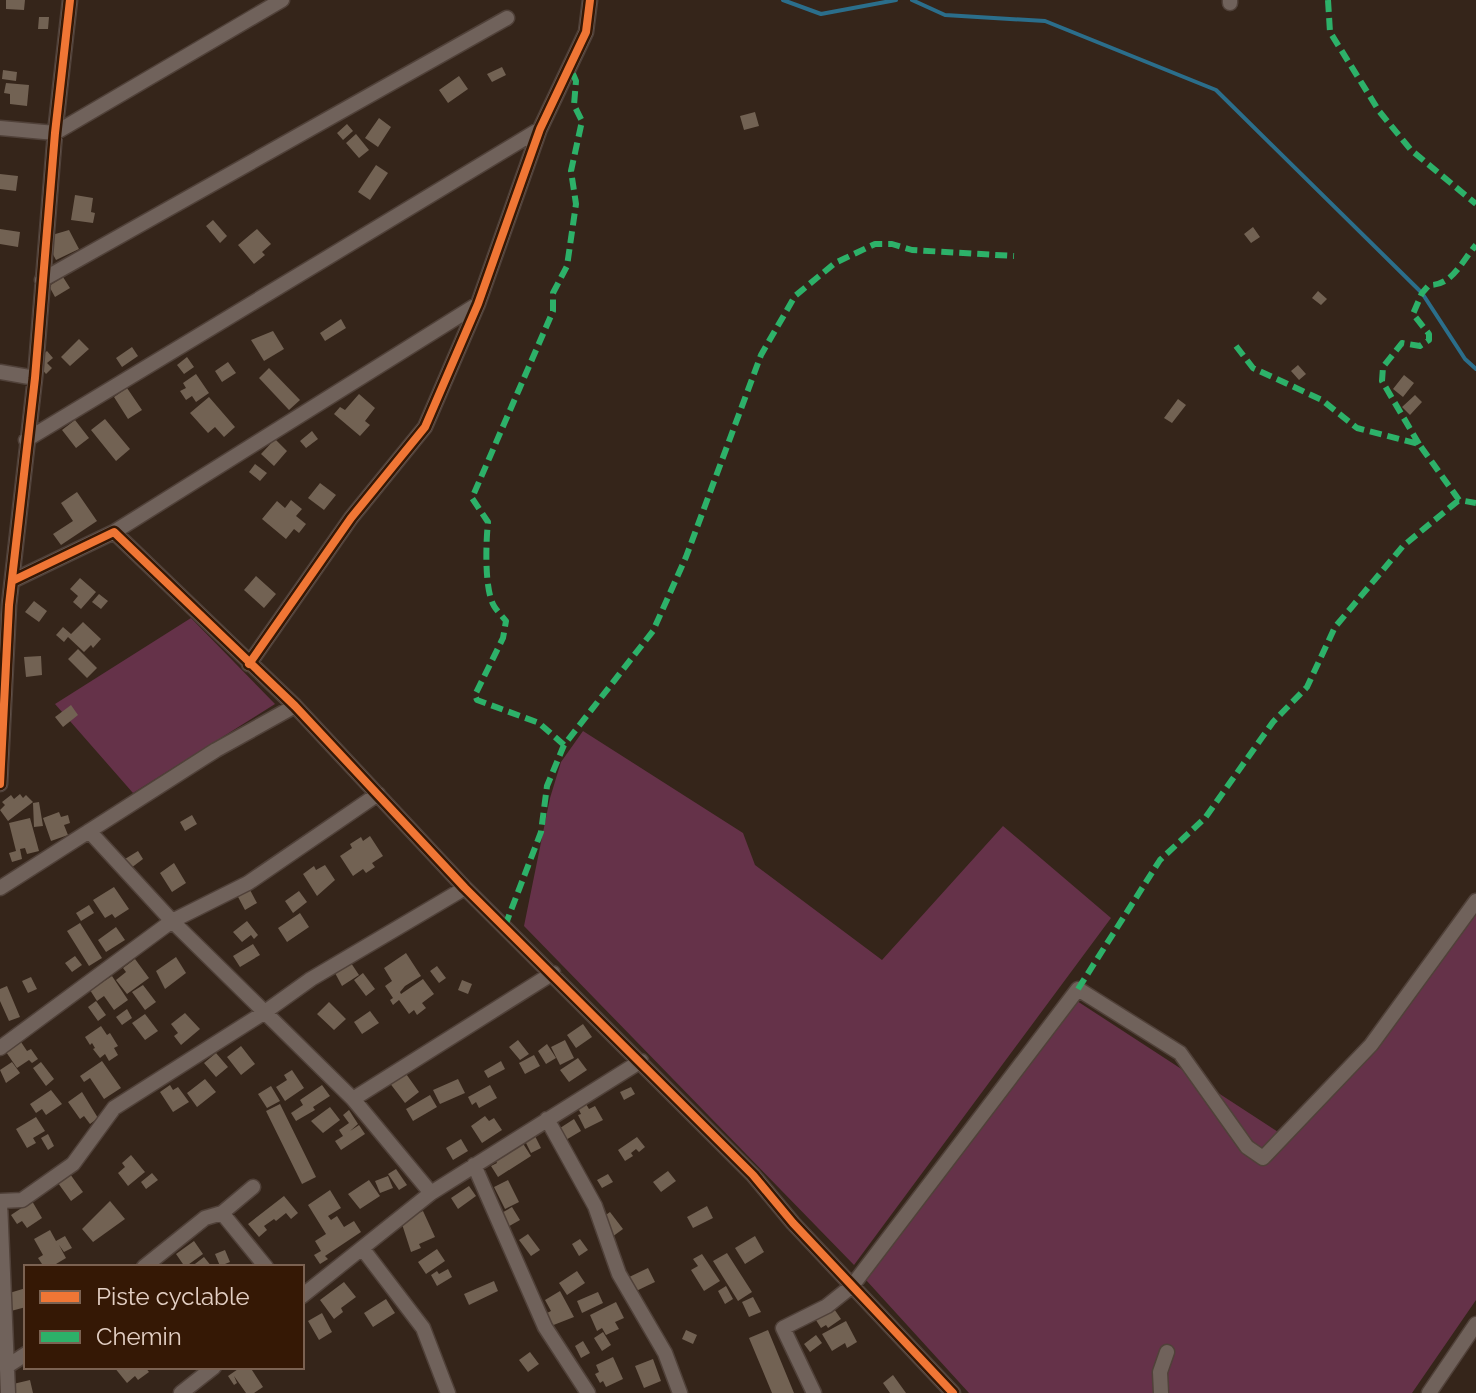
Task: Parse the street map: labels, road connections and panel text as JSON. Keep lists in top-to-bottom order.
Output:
{
  "legend": ["Piste cyclable", "Chemin"]
}
